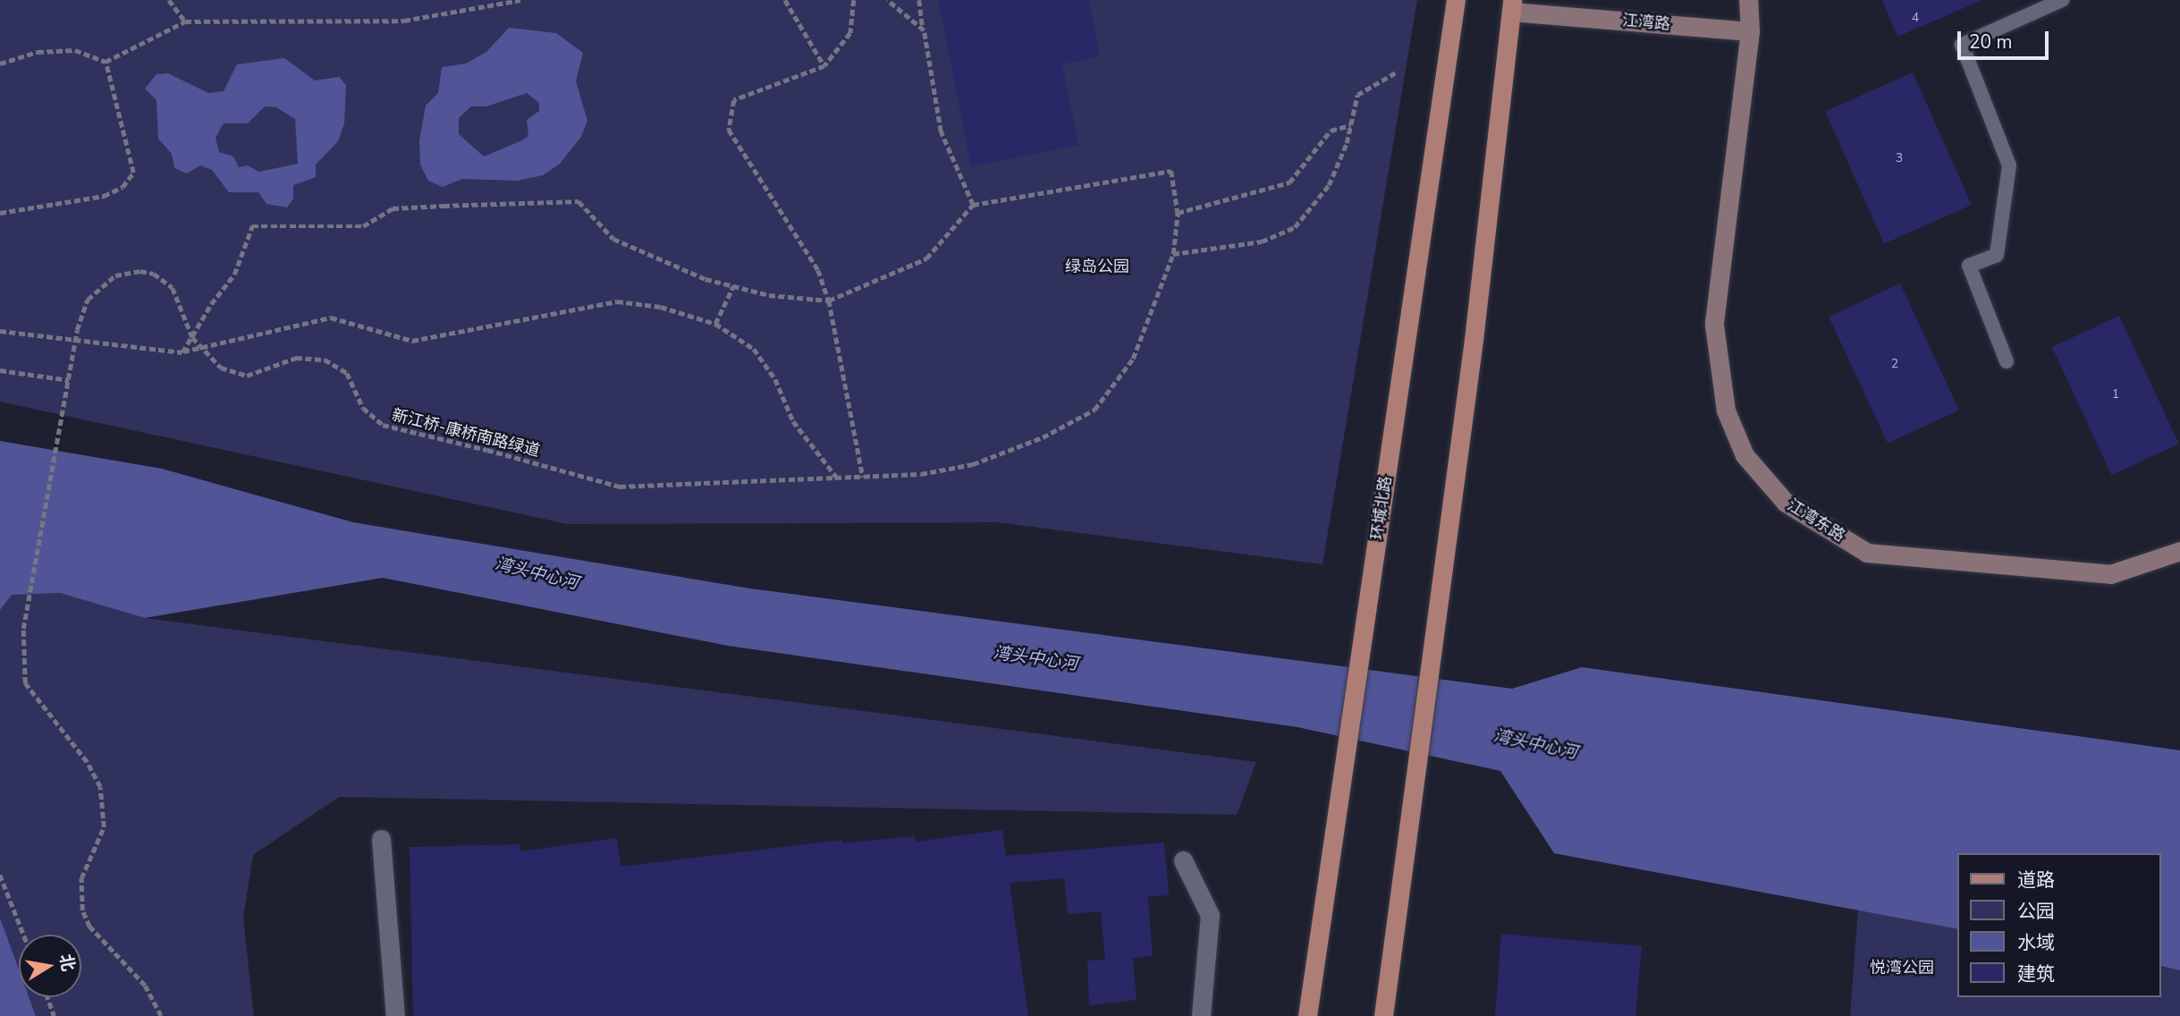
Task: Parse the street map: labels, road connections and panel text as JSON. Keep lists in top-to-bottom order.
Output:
{
  "streets": {
    "main road": ["环城北路"],
    "street": ["江湾路", "江湾东路"],
    "path": ["新江桥-康桥南路绿道"]
  },
  "crossings": [
    ["江湾路", "江湾东路"]
  ],
  "water": ["湾头中心河"],
  "parks": ["绿岛公园", "悦湾公园"],
  "house_numbers": [
    "4",
    "3",
    "2",
    "1"
  ],
  "legend": [
    "道路",
    "公园",
    "水域",
    "建筑"
  ],
  "scale_bar": "20 m",
  "north": "right"
}
